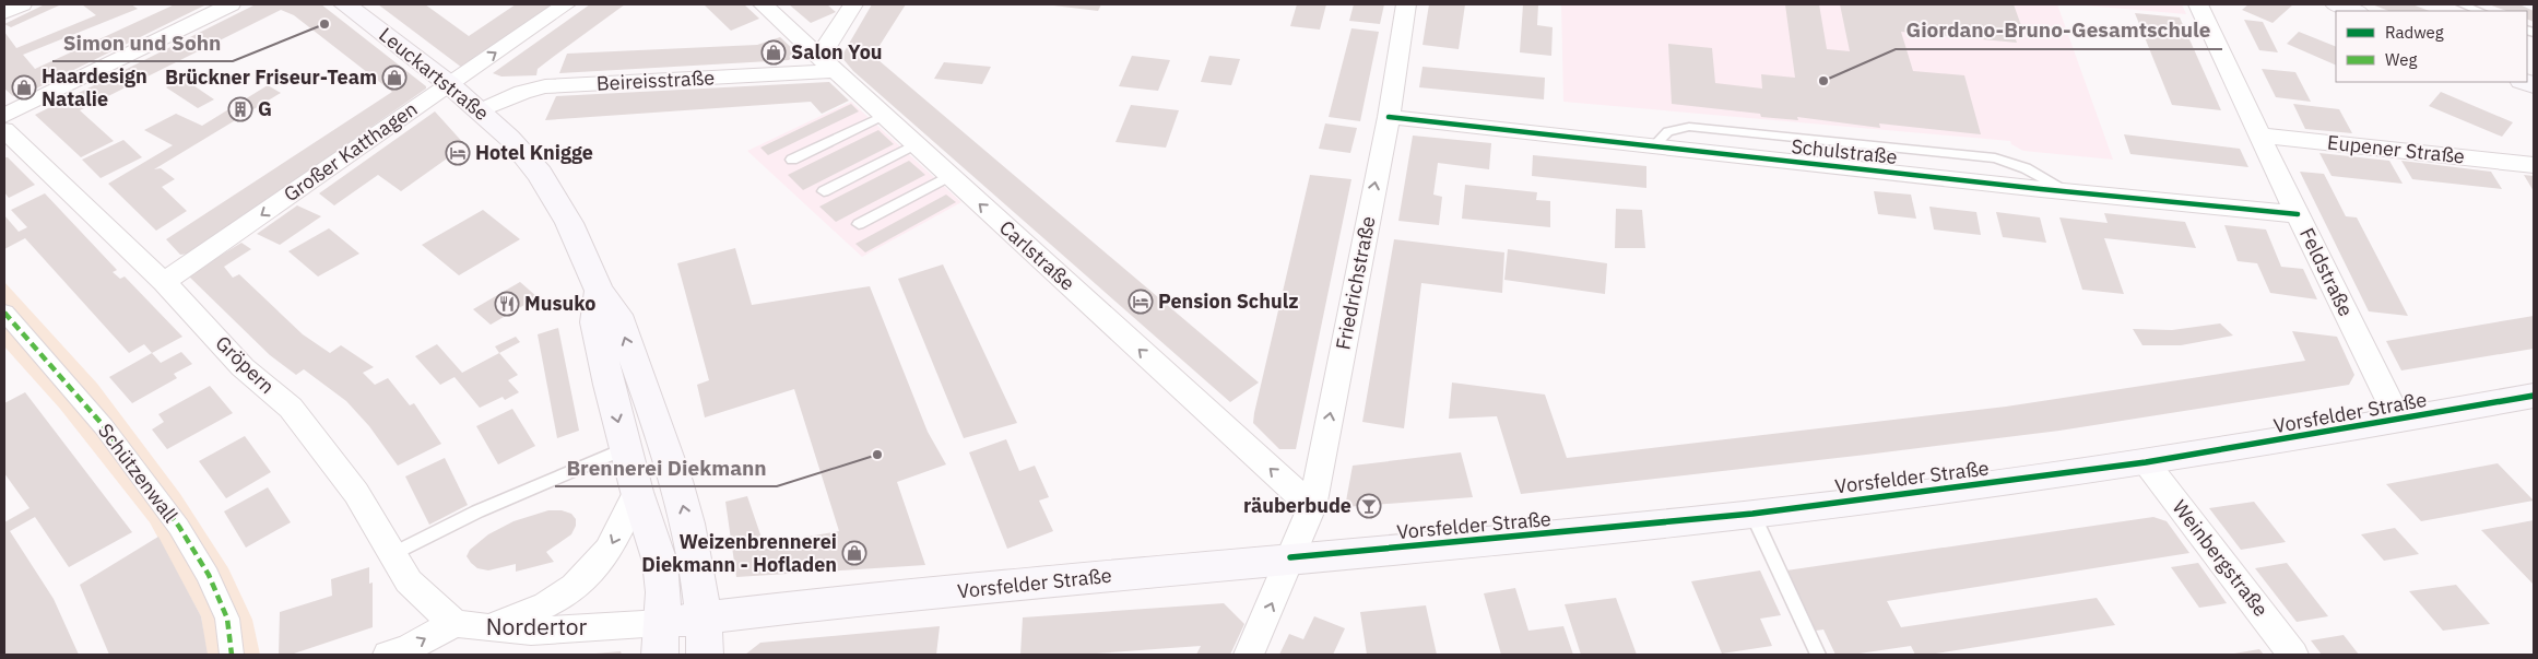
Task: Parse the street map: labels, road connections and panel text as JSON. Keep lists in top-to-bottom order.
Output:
{
  "streets": {
    "main road": ["Leuckartstraße", "Vorsfelder Straße"],
    "street": [
      "Beireisstraße",
      "Eupener Straße",
      "Großer Katthagen",
      "Schulstraße",
      "Carlstraße",
      "Feldstraße",
      "Friedrichstraße",
      "Gröpern",
      "Schützenwall",
      "Weinbergstraße",
      "Nordertor"
    ]
  },
  "crossings": [
    ["Leuckartstraße", "Beireisstraße"],
    ["Leuckartstraße", "Großer Katthagen"],
    ["Leuckartstraße", "Vorsfelder Straße"],
    ["Leuckartstraße", "Nordertor"],
    ["Beireisstraße", "Carlstraße"],
    ["Eupener Straße", "Feldstraße"],
    ["Großer Katthagen", "Gröpern"],
    ["Schulstraße", "Feldstraße"],
    ["Schulstraße", "Friedrichstraße"],
    ["Carlstraße", "Friedrichstraße"],
    ["Feldstraße", "Vorsfelder Straße"],
    ["Friedrichstraße", "Vorsfelder Straße"],
    ["Gröpern", "Nordertor"],
    ["Vorsfelder Straße", "Weinbergstraße"],
    ["Vorsfelder Straße", "Nordertor"]
  ],
  "one_way": ["Carlstraße", "Friedrichstraße"],
  "places": {
    "other": ["Simon und Sohn", "Giordano-Bruno-Gesamtschule", "Brennerei Diekmann"],
    "shop": [
      "Salon You",
      "Brückner Friseur-Team",
      "Haardesign Natalie",
      "Weizenbrennerei Diekmann - Hofladen"
    ],
    "building": ["G"],
    "hotel": ["Hotel Knigge", "Pension Schulz"],
    "restaurant": ["Musuko"],
    "bar": ["räuberbude"]
  },
  "legend": ["Radweg", "Weg"]
}
